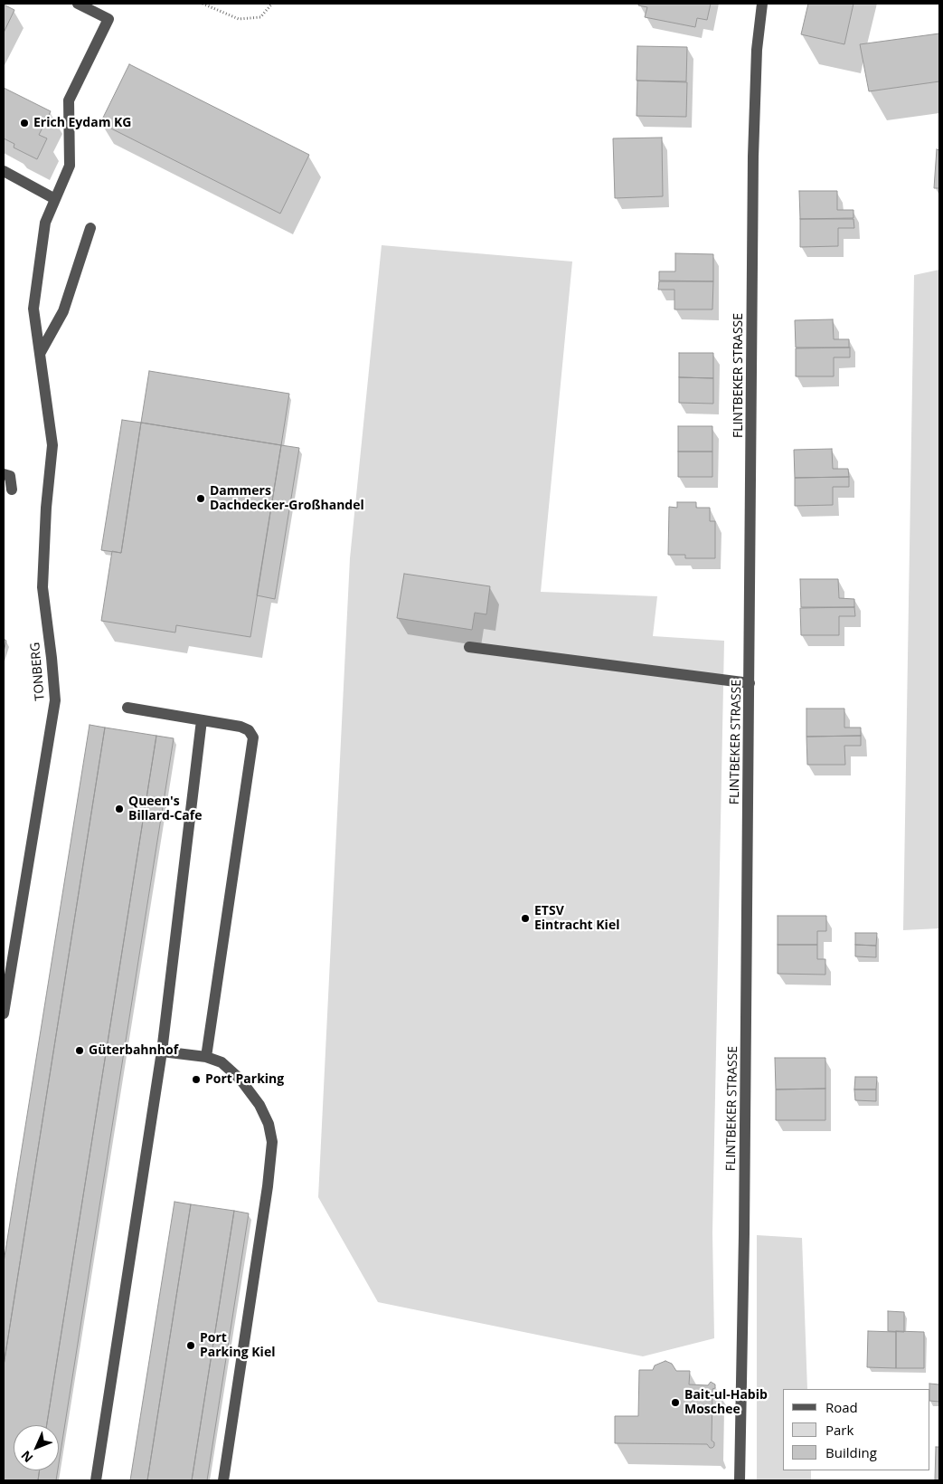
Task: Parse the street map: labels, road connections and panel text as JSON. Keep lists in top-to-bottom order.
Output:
{
  "streets": {
    "street": ["FLINTBEKER STRASSE", "TONBERG"]
  },
  "places": [
    "Erich Eydam KG",
    "Dammers Dachdecker-Großhandel",
    "Queen's Billard-Cafe",
    "ETSV Eintracht Kiel",
    "Güterbahnhof",
    "Port Parking",
    "Port Parking Kiel",
    "Bait-ul-Habib Moschee"
  ],
  "legend": ["Road", "Park", "Building"],
  "north": "bottom left"
}
